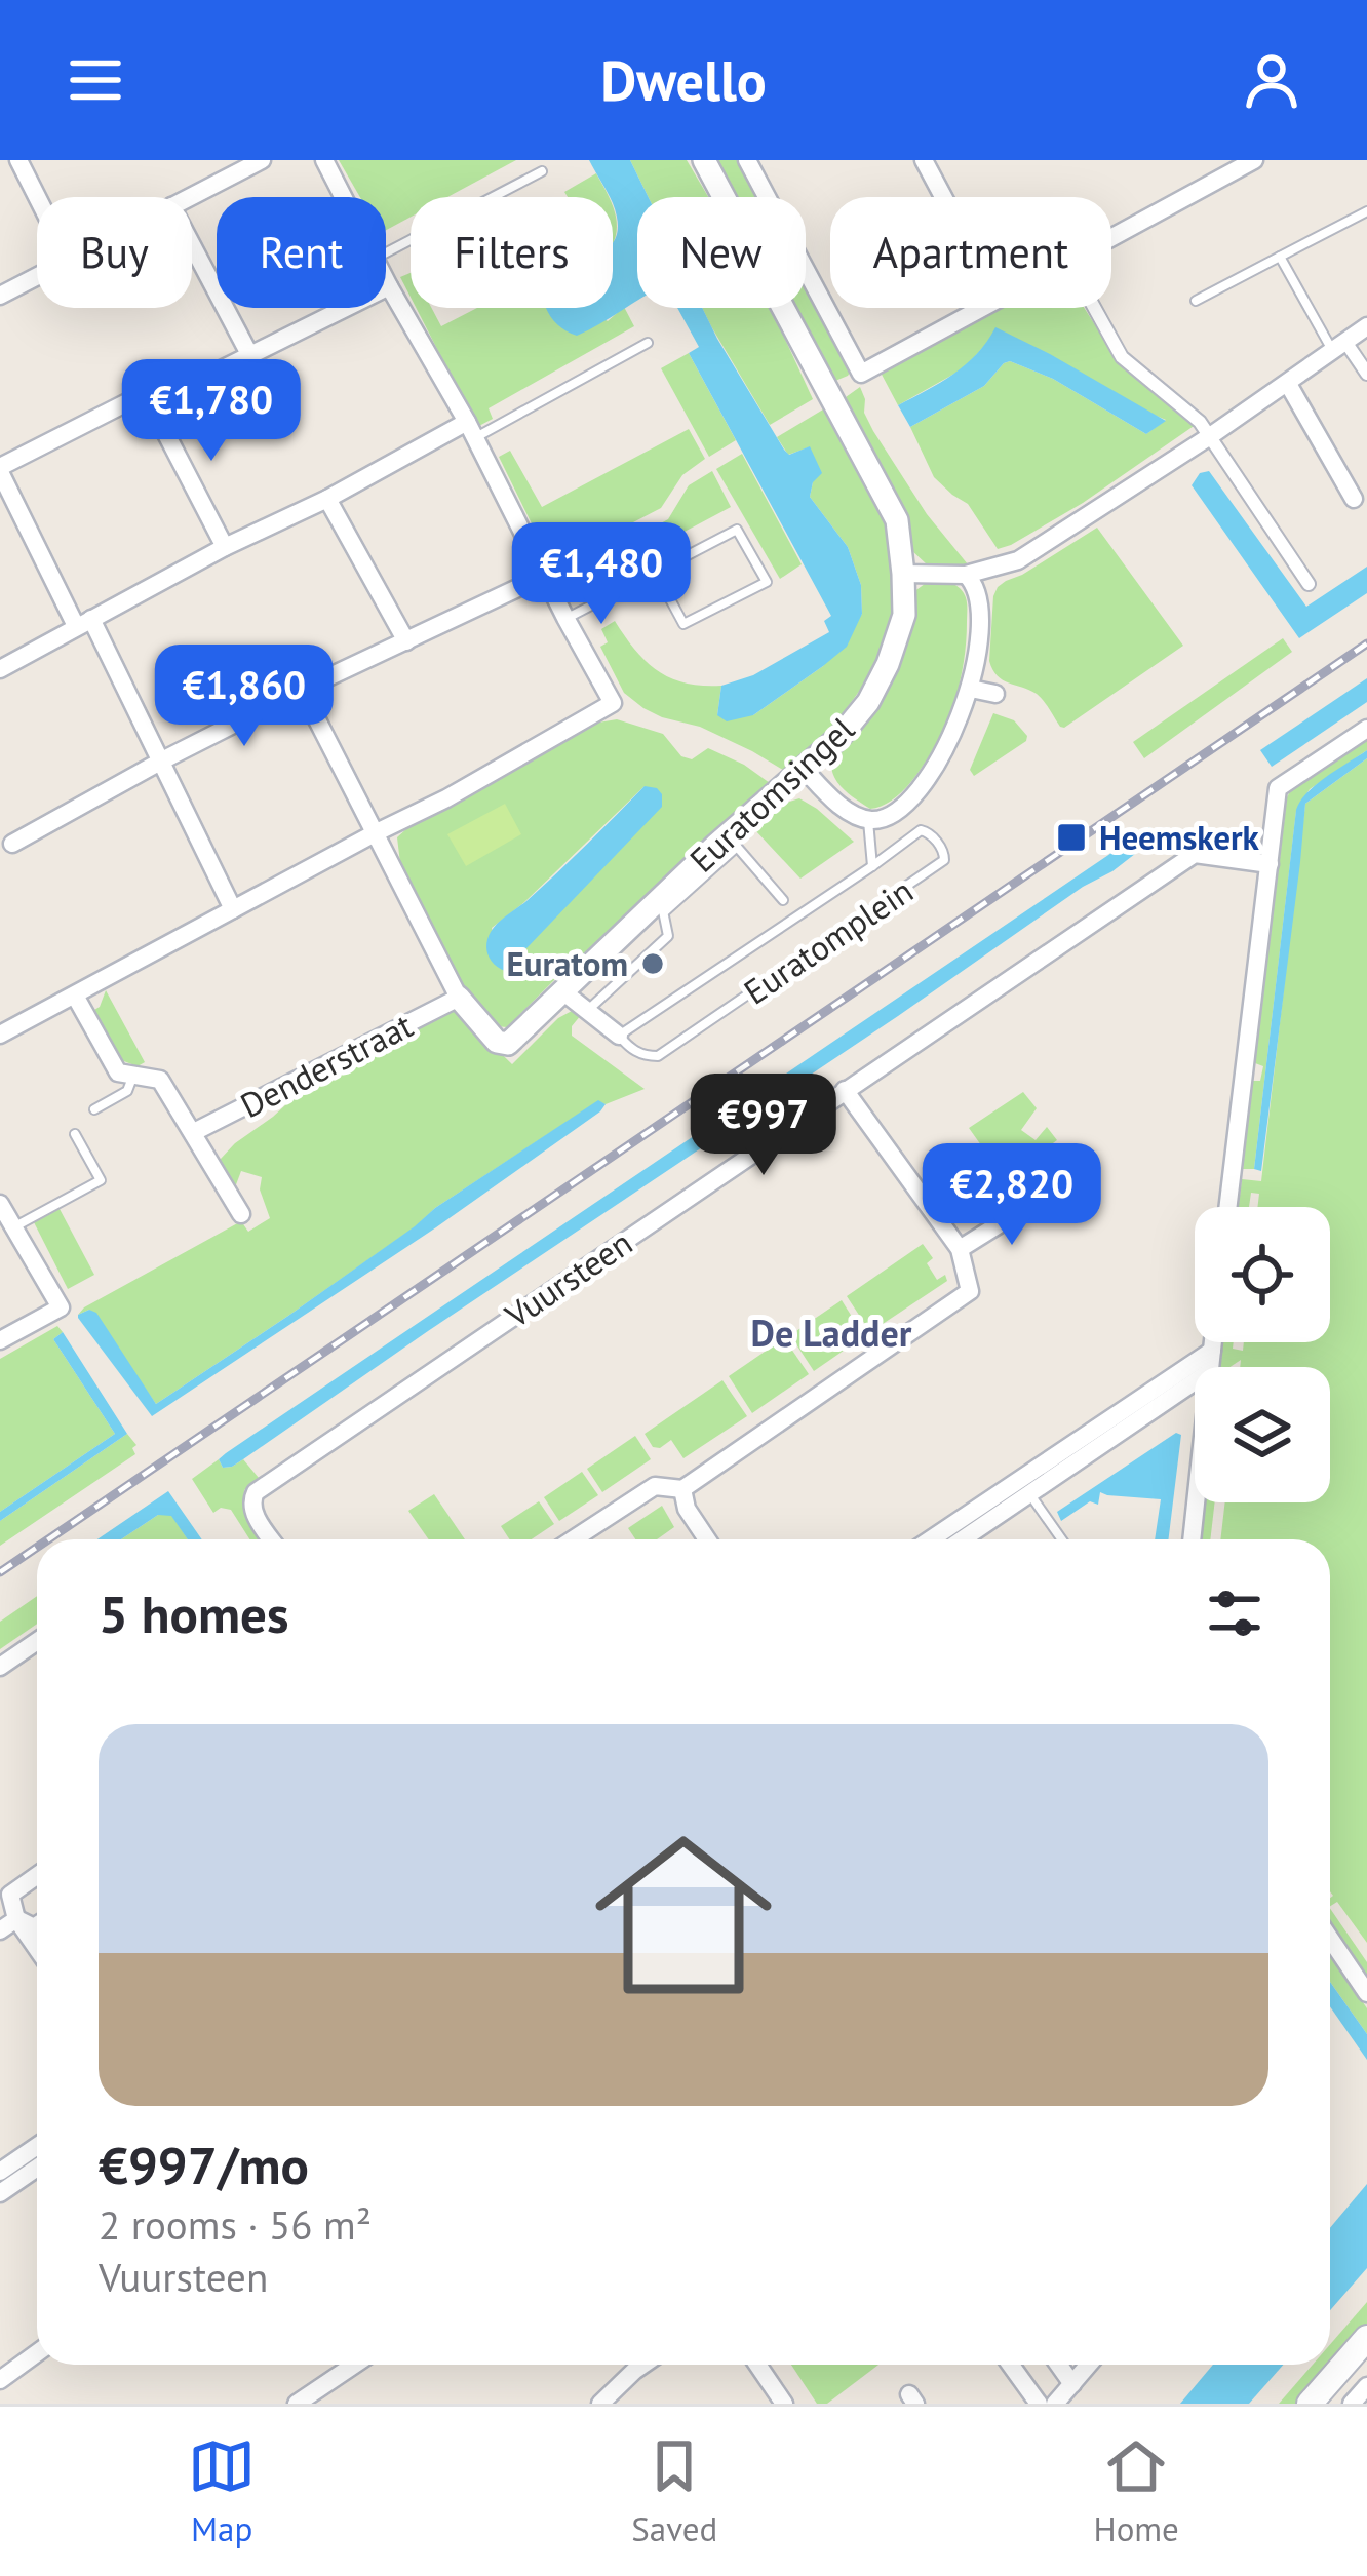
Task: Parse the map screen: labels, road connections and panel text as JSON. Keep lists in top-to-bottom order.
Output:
{
  "streets": {
    "street": [
      "Euratomsingel",
      "Euratomplein",
      "Denderstraat",
      "Vuursteen"
    ]
  },
  "crossings": [
    ["Euratomsingel", "Euratomplein"],
    ["Euratomsingel", "Denderstraat"]
  ],
  "districts": ["De Ladder"],
  "places": {
    "transit": ["Heemskerk"],
    "other": ["Euratom"]
  },
  "page": {
    "header": "Dwello",
    "chip": [
      "Buy",
      "Rent",
      "Filters",
      "New",
      "Apartment"
    ],
    "price": [
      "€1,780",
      "€1,480",
      "€1,860",
      "€997",
      "€2,820"
    ],
    "heading": "5 homes",
    "list": [
      {
        "name": "€997/mo",
        "note": "2 rooms · 56 m² · Vuursteen"
      }
    ],
    "tabs": ["Map", "Saved", "Home"]
  }
}
